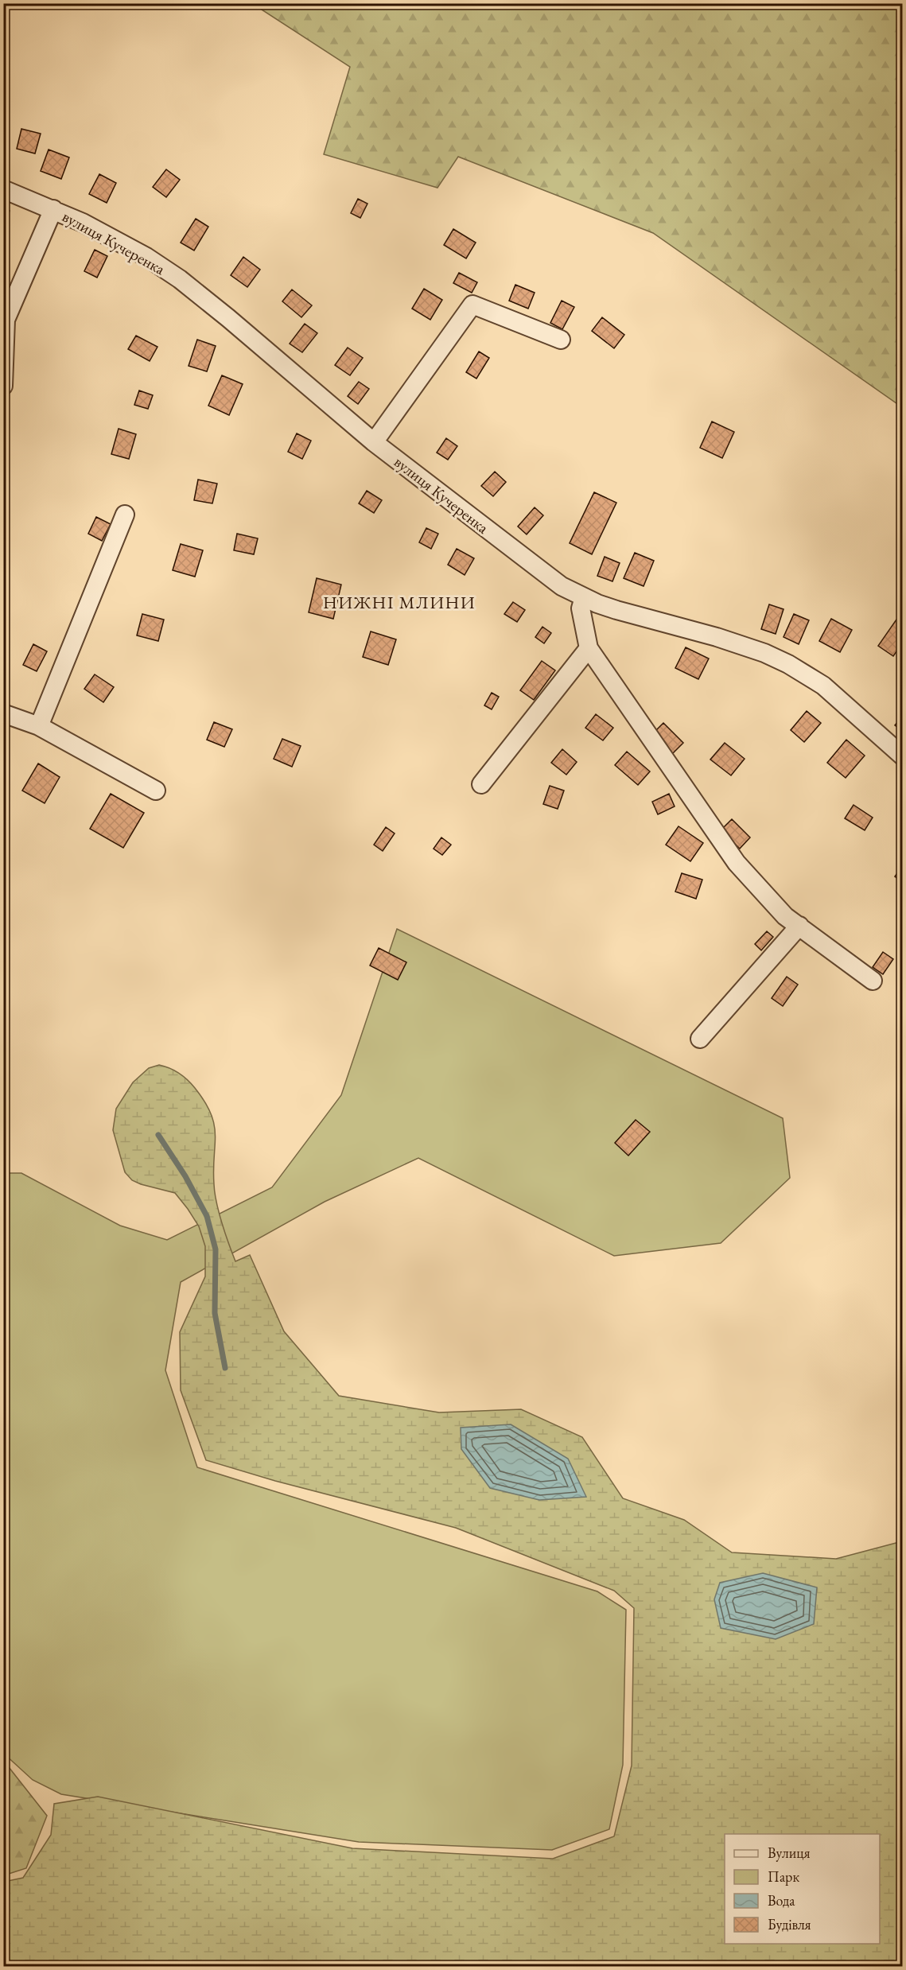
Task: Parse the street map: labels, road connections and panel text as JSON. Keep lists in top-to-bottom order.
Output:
{
  "streets": {
    "street": ["вулиця Кучеренка"]
  },
  "districts": ["НИЖНІ МЛИНИ"],
  "legend": [
    "Вулиця",
    "Парк",
    "Вода",
    "Будівля"
  ]
}
